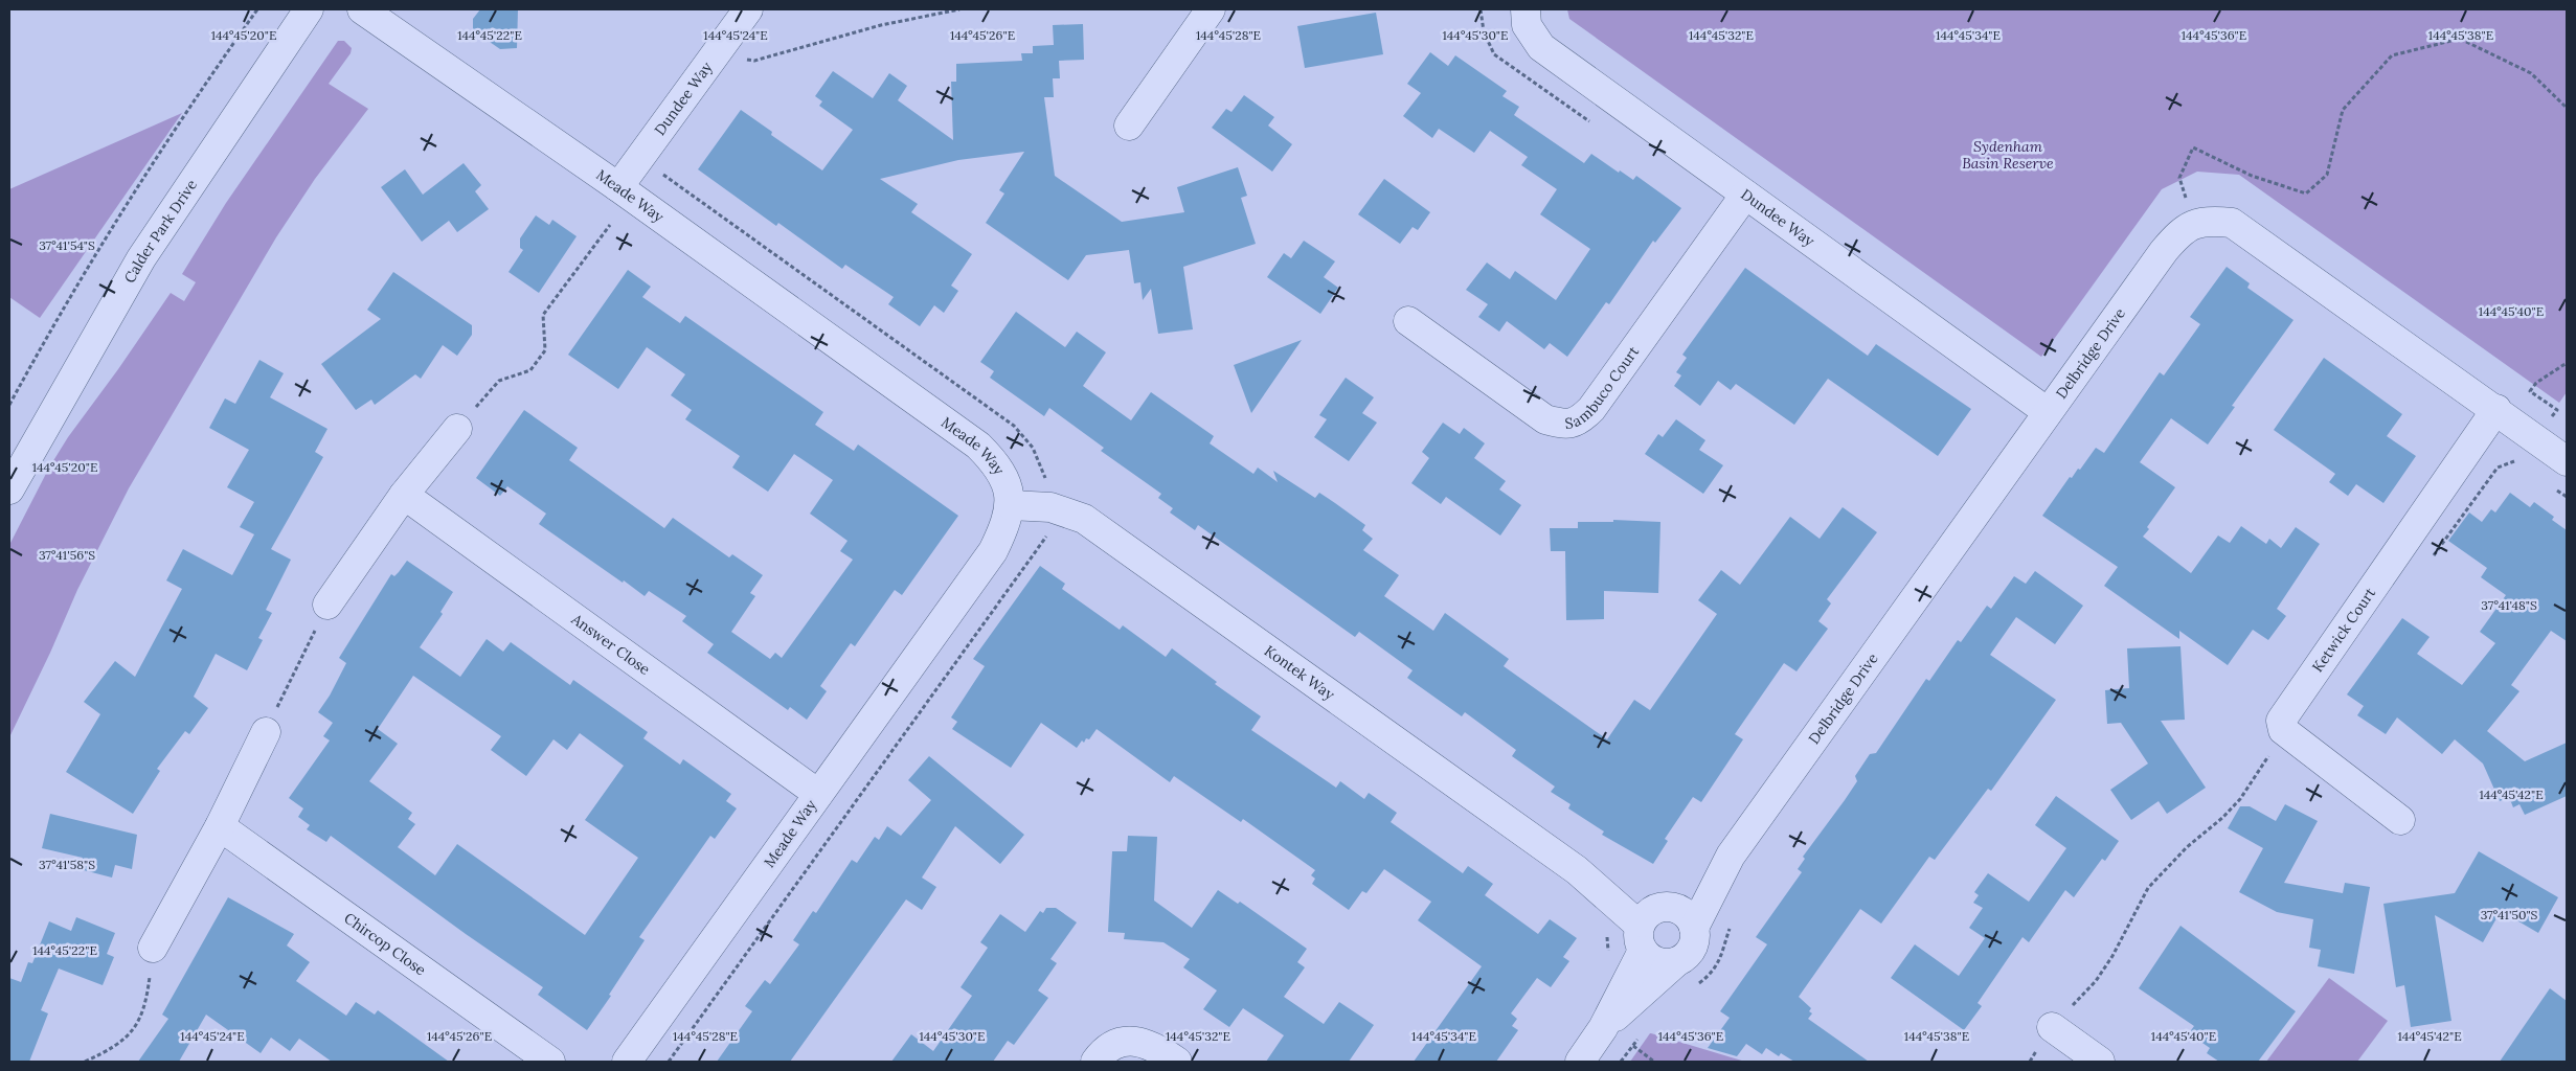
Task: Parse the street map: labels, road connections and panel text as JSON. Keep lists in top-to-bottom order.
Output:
{
  "streets": {
    "street": [
      "Dundee Way",
      "Meade Way",
      "Calder Park Drive",
      "Delbridge Drive",
      "Sambuco Court",
      "Ketwick Court",
      "Answer Close",
      "Kontek Way",
      "Chircop Close"
    ]
  },
  "crossings": [
    ["Dundee Way", "Meade Way"],
    ["Dundee Way", "Delbridge Drive"],
    ["Dundee Way", "Sambuco Court"],
    ["Meade Way", "Answer Close"],
    ["Meade Way", "Kontek Way"],
    ["Delbridge Drive", "Kontek Way"]
  ],
  "parks": ["Sydenham Basin Reserve"],
  "coordinates": [
    "144°45'20\"E",
    "144°45'22\"E",
    "144°45'24\"E",
    "144°45'26\"E",
    "144°45'28\"E",
    "144°45'30\"E",
    "144°45'32\"E",
    "144°45'34\"E",
    "144°45'36\"E",
    "144°45'38\"E",
    "37°41'54\"S",
    "144°45'40\"E",
    "37°41'56\"S",
    "37°41'48\"S",
    "144°45'42\"E",
    "37°41'58\"S",
    "37°41'50\"S"
  ]
}
